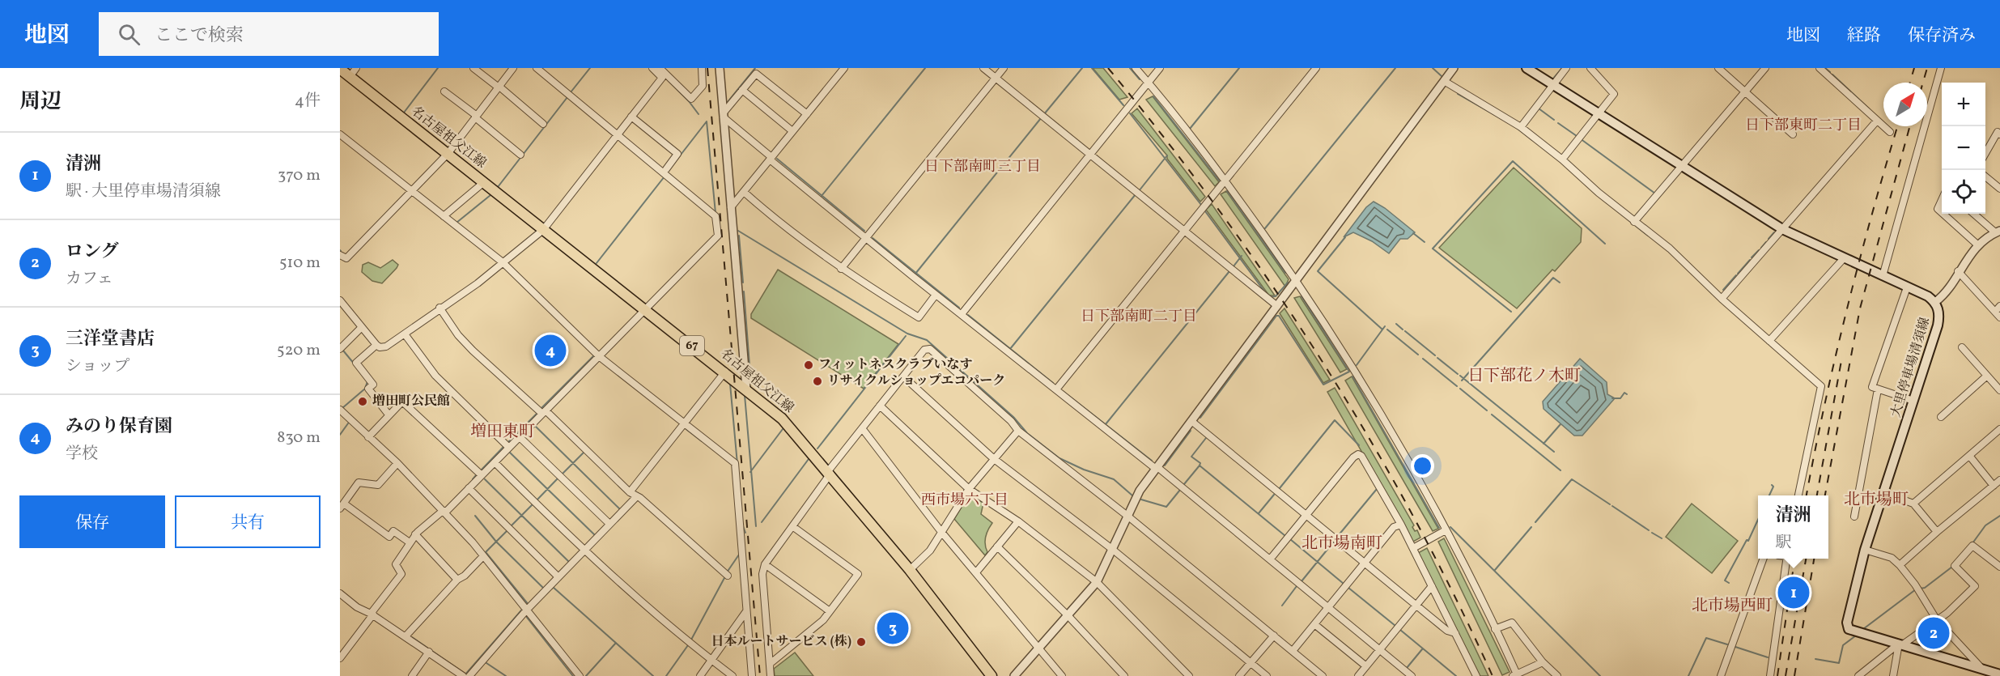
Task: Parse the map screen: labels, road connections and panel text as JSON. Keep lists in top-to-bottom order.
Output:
{
  "streets": {
    "main road": ["名古屋祖父江線", "67", "大里停車場清須線"]
  },
  "districts": [
    "日下部東町二丁目",
    "日下部南町三丁目",
    "日下部南町二丁目",
    "日下部花ノ木町",
    "増田東町",
    "西市場六丁目",
    "北市場町",
    "北市場南町",
    "北市場西町"
  ],
  "places": [
    "フィットネスクラブいなす",
    "リサイクルショップエコパーク",
    "増田町公民館",
    "日本ルートサービス (株)"
  ],
  "north": "top right",
  "page": {
    "header": "地図",
    "search": "ここで検索",
    "nav": ["地図", "経路", "保存済み"],
    "heading": ["周辺", "4件"],
    "map_buttons": ["+", "−"],
    "list": [
      {
        "mark": "1",
        "name": "清洲",
        "note": "駅 · 大里停車場清須線",
        "value": "370 m"
      },
      {
        "mark": "2",
        "name": "ロング",
        "note": "カフェ",
        "value": "510 m"
      },
      {
        "mark": "3",
        "name": "三洋堂書店",
        "note": "ショップ",
        "value": "520 m"
      },
      {
        "mark": "4",
        "name": "みのり保育園",
        "note": "学校",
        "value": "830 m"
      }
    ],
    "pins": [
      "4",
      "1",
      "3",
      "2"
    ],
    "buttons": ["保存", "共有"],
    "popup": ["清洲", "駅"]
  }
}
